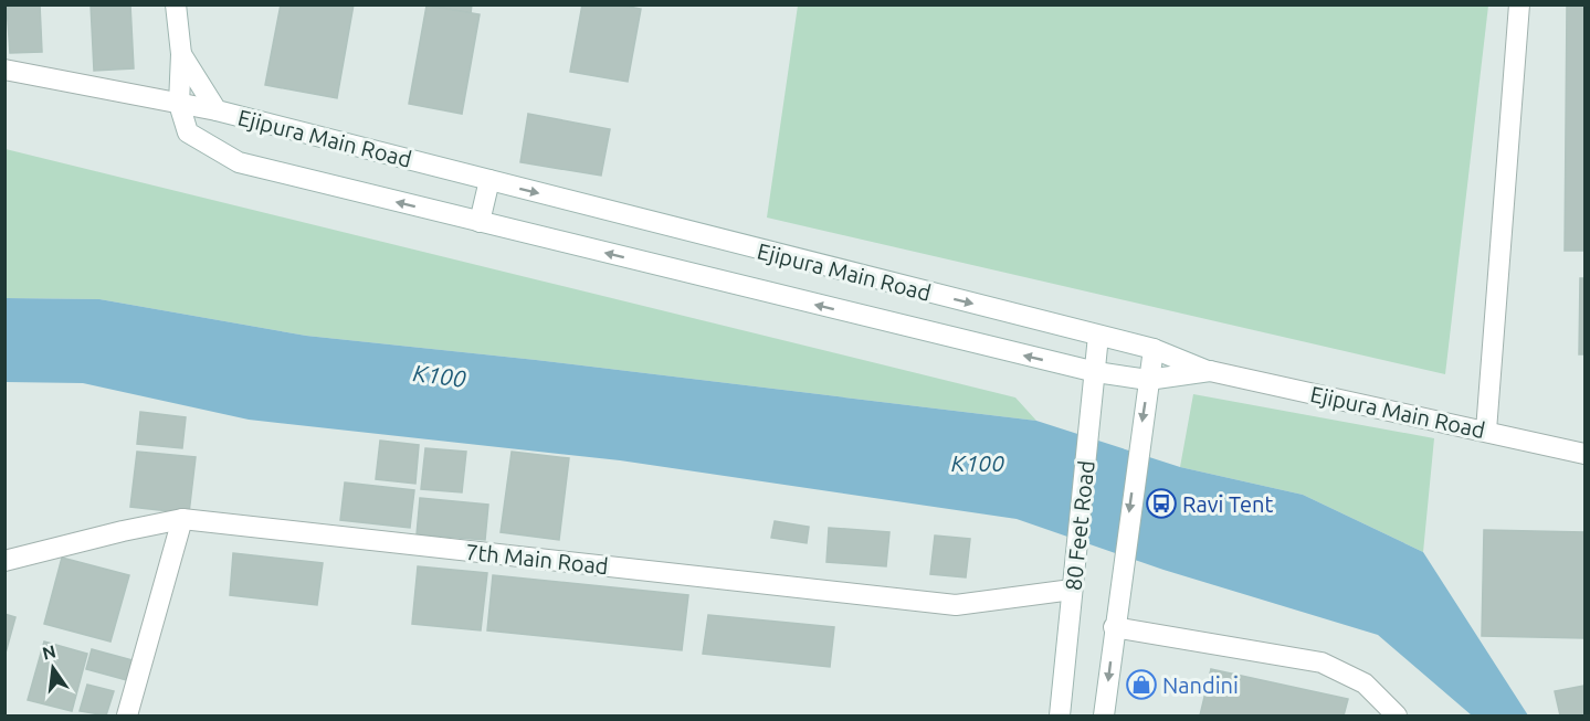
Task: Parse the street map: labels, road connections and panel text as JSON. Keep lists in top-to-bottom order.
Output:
{
  "streets": {
    "main road": ["Ejipura Main Road", "80 Feet Road", "7th Main Road"]
  },
  "crossings": [
    ["Ejipura Main Road", "80 Feet Road"],
    ["80 Feet Road", "7th Main Road"]
  ],
  "water": ["K100"],
  "places": {
    "bus stop": ["Ravi Tent"],
    "shop": ["Nandini"]
  },
  "north": "top"
}
